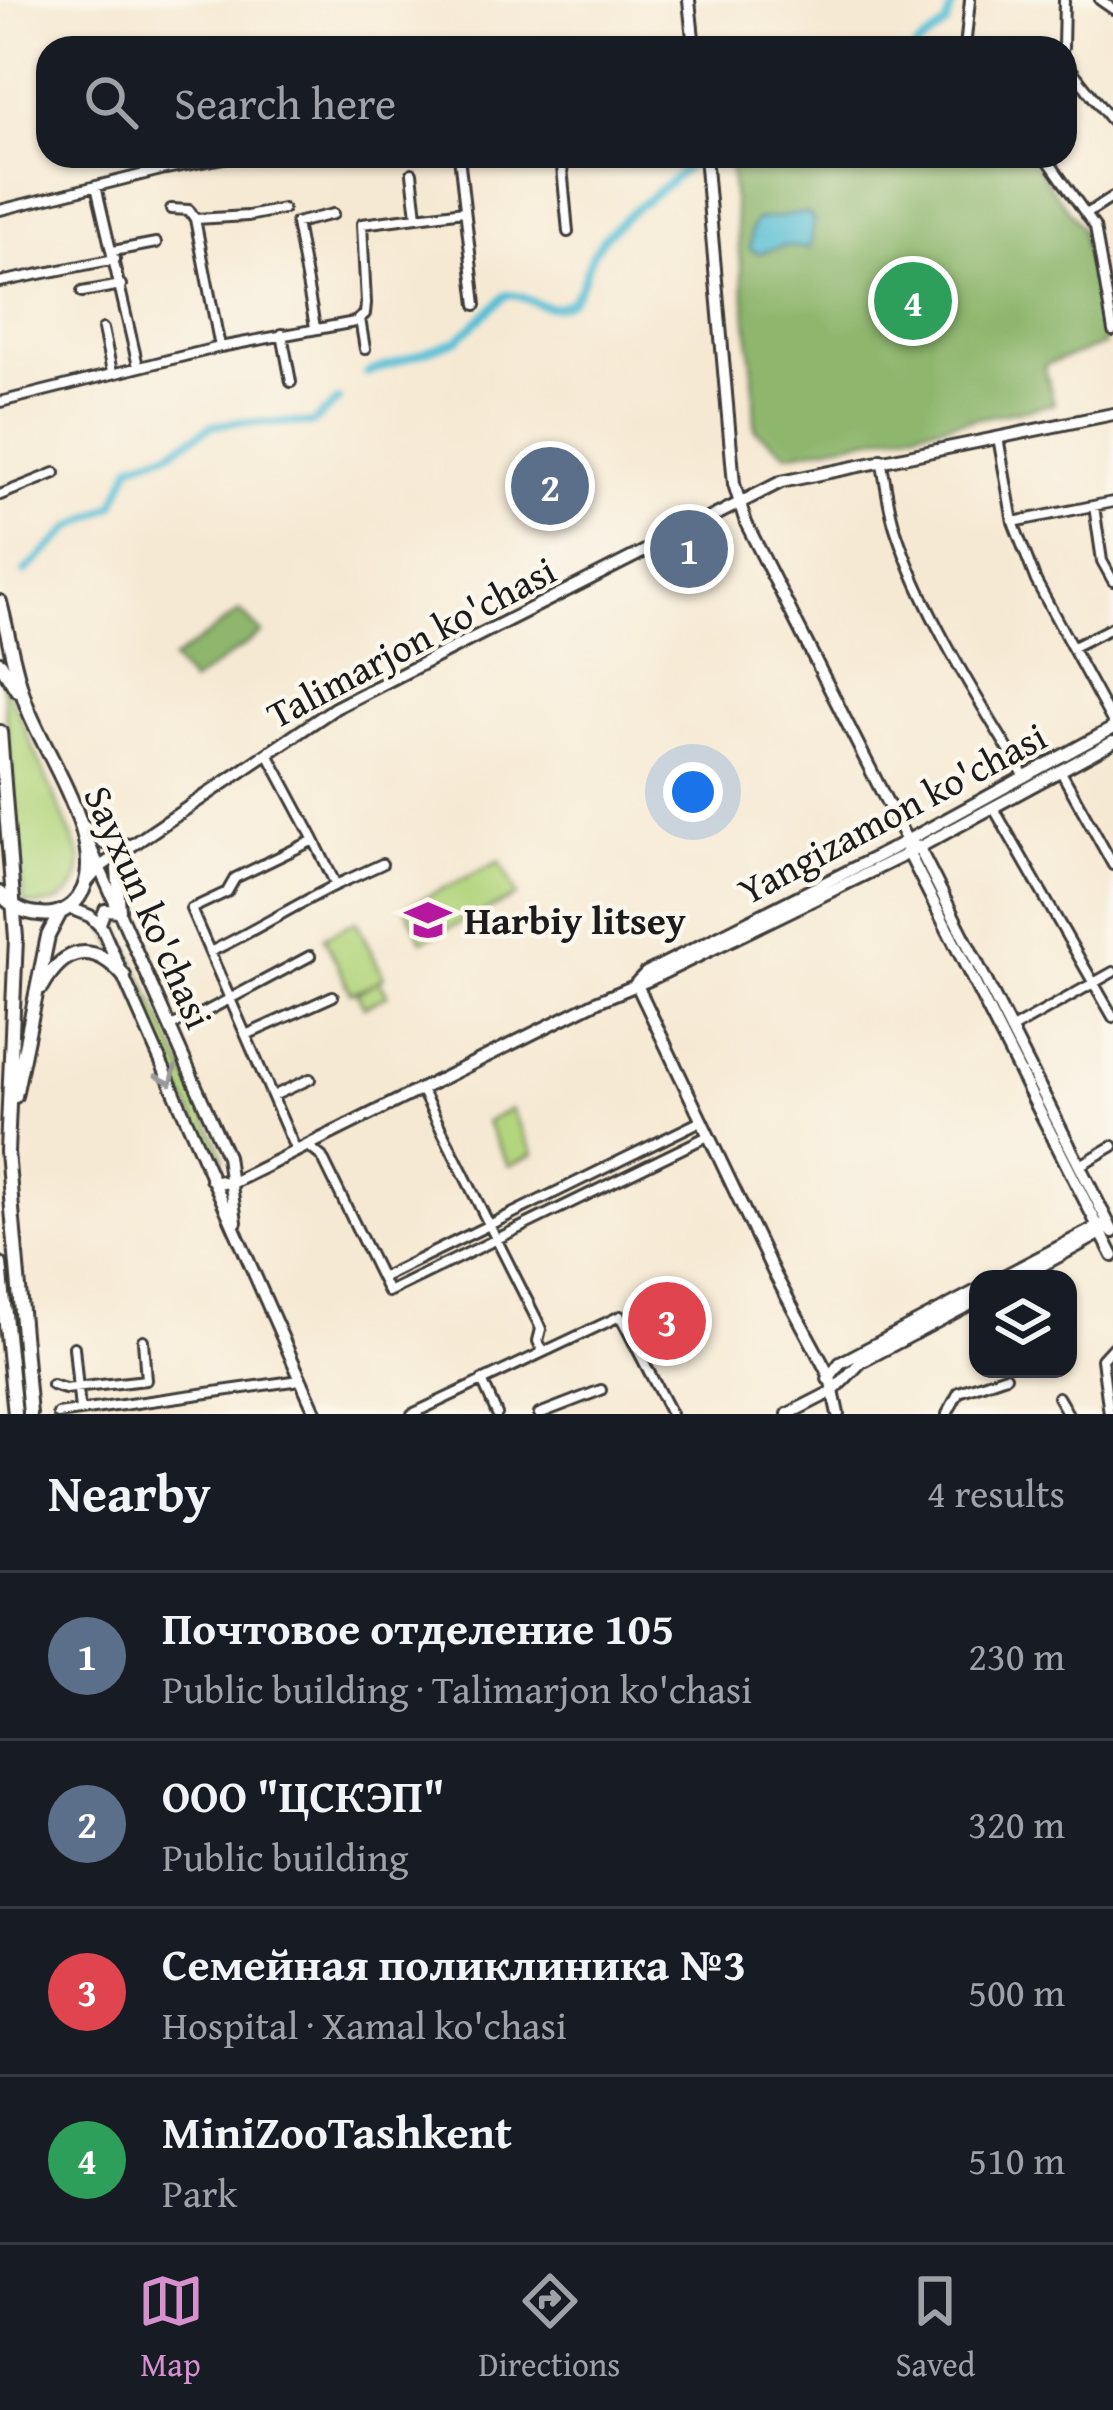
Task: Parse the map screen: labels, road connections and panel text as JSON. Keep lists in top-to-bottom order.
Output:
{
  "streets": {
    "main road": ["Talimarjon ko'chasi", "Yangizamon ko'chasi", "Sayxun ko'chasi"]
  },
  "crossings": [
    ["Talimarjon ko'chasi", "Sayxun ko'chasi"],
    ["Yangizamon ko'chasi", "Sayxun ko'chasi"]
  ],
  "places": {
    "school or university": ["Harbiy litsey"]
  },
  "page": {
    "search": "Search here",
    "pins": [
      "4",
      "2",
      "1",
      "3"
    ],
    "heading": ["Nearby", "4 results"],
    "list": [
      {
        "mark": "1",
        "name": "Почтовое отделение 105",
        "note": "Public building · Talimarjon ko'chasi",
        "value": "230 m"
      },
      {
        "mark": "2",
        "name": "ООО \"ЦСКЭП\"",
        "note": "Public building",
        "value": "320 m"
      },
      {
        "mark": "3",
        "name": "Семейная поликлиника №3",
        "note": "Hospital · Xamal ko'chasi",
        "value": "500 m"
      },
      {
        "mark": "4",
        "name": "MiniZooTashkent",
        "note": "Park",
        "value": "510 m"
      }
    ],
    "nav": ["Map", "Directions", "Saved"]
  }
}
